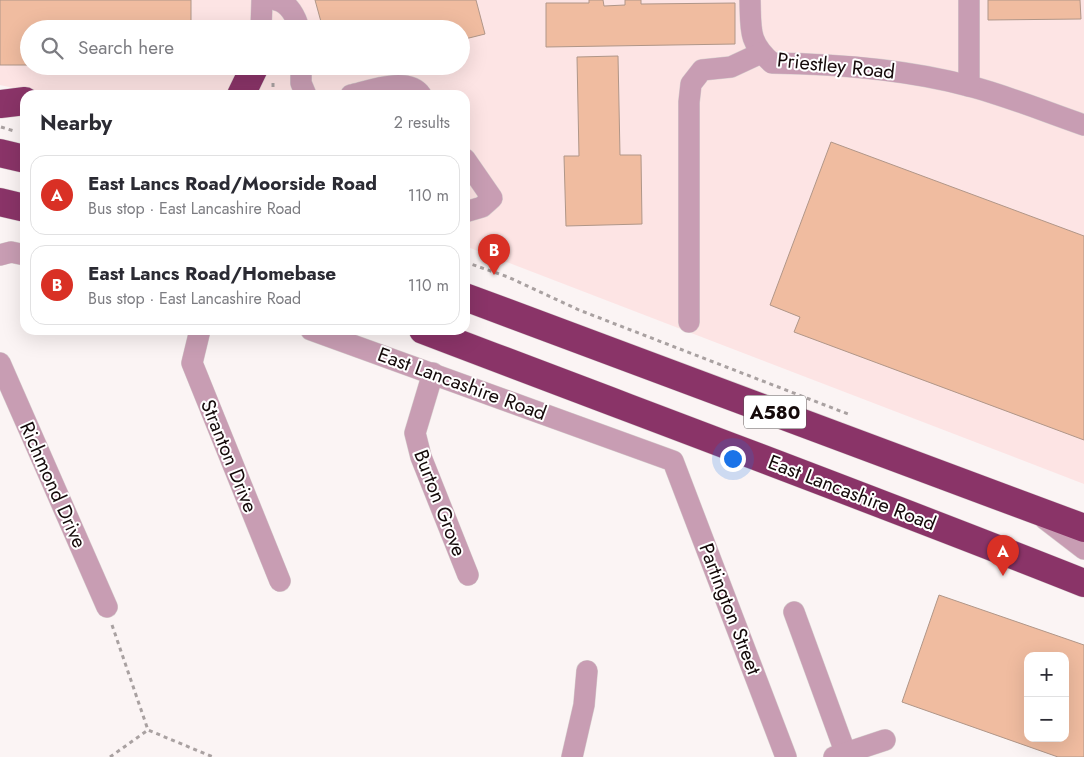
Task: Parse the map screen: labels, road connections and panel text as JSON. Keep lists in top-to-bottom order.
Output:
{
  "streets": {
    "highway": ["East Lancashire Road", "A580"],
    "street": [
      "Priestley Road",
      "Stranton Drive",
      "Richmond Drive",
      "Burton Grove",
      "Partington Street"
    ]
  },
  "crossings": [
    ["East Lancashire Road", "Burton Grove"],
    ["East Lancashire Road", "Partington Street"]
  ],
  "page": {
    "search": "Search here",
    "heading": ["Nearby", "2 results"],
    "list": [
      {
        "mark": "A",
        "name": "East Lancs Road/Moorside Road",
        "note": "Bus stop · East Lancashire Road",
        "value": "110 m"
      },
      {
        "mark": "B",
        "name": "East Lancs Road/Homebase",
        "note": "Bus stop · East Lancashire Road",
        "value": "110 m"
      }
    ],
    "pins": ["B", "A"],
    "map_buttons": ["+", "−"]
  }
}
